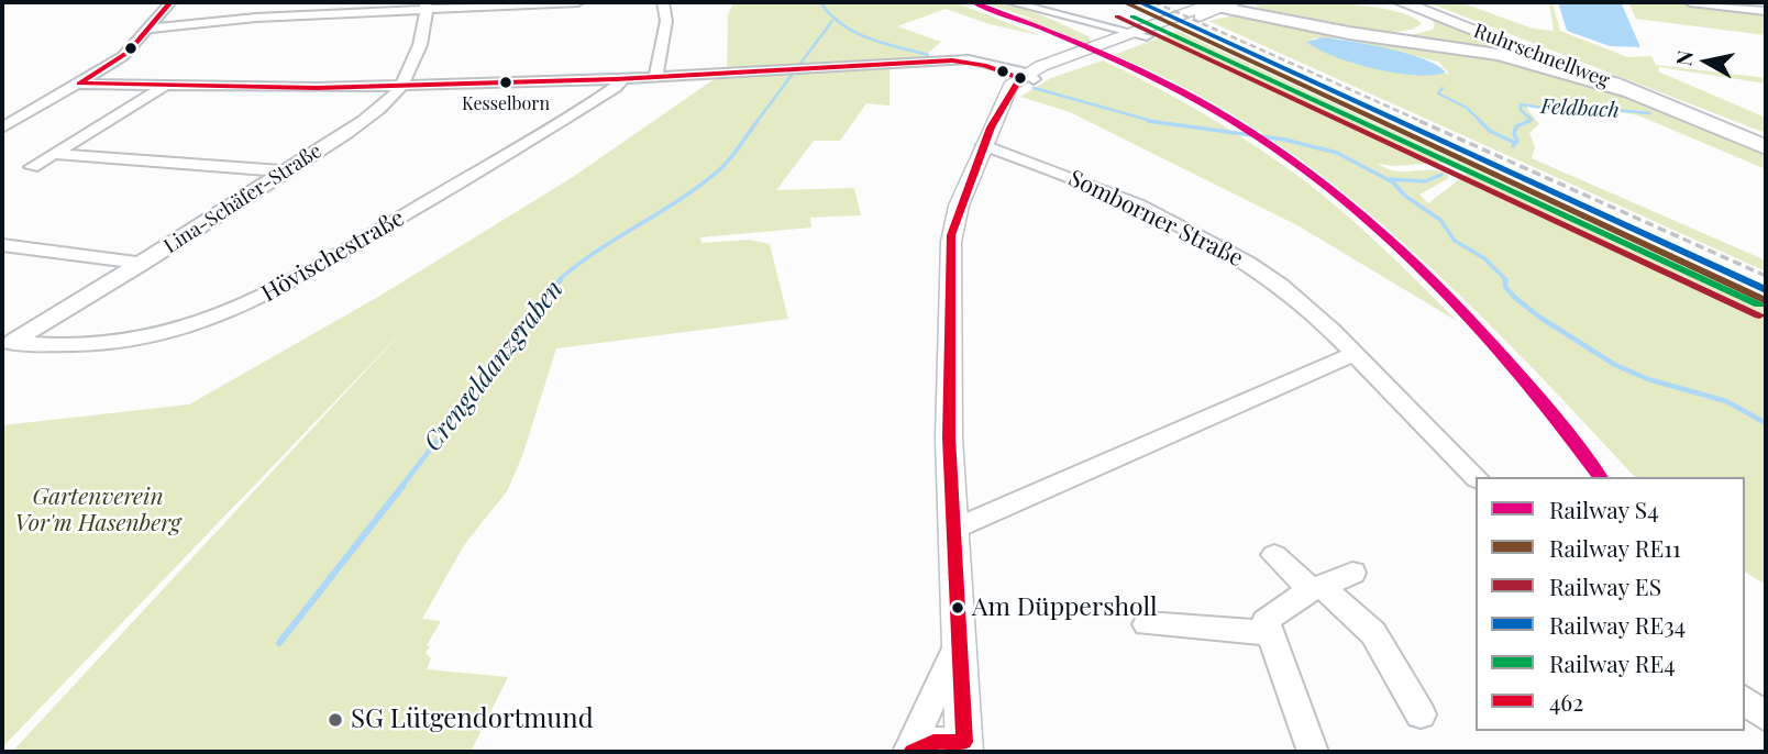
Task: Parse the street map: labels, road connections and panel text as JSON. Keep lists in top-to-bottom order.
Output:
{
  "streets": {
    "highway": ["Ruhrschnellweg"],
    "street": ["Lina-Schäfer-Straße", "Somborner Straße", "Hövischestraße"]
  },
  "crossings": [
    ["Lina-Schäfer-Straße", "Hövischestraße"]
  ],
  "water": ["Feldbach", "Crengeldanzgraben"],
  "parks": ["Gartenverein Vor'm Hasenberg"],
  "places": ["Kesselborn", "Am Düppersholl", "SG Lütgendortmund"],
  "lines": [
    "rail line S4",
    "rail line RE11",
    "rail line RE34",
    "transit line 462",
    "rail line ES",
    "rail line RE4"
  ],
  "legend": [
    "Railway S4",
    "Railway RE11",
    "Railway ES",
    "Railway RE34",
    "Railway RE4",
    "462"
  ],
  "north": "left"
}
